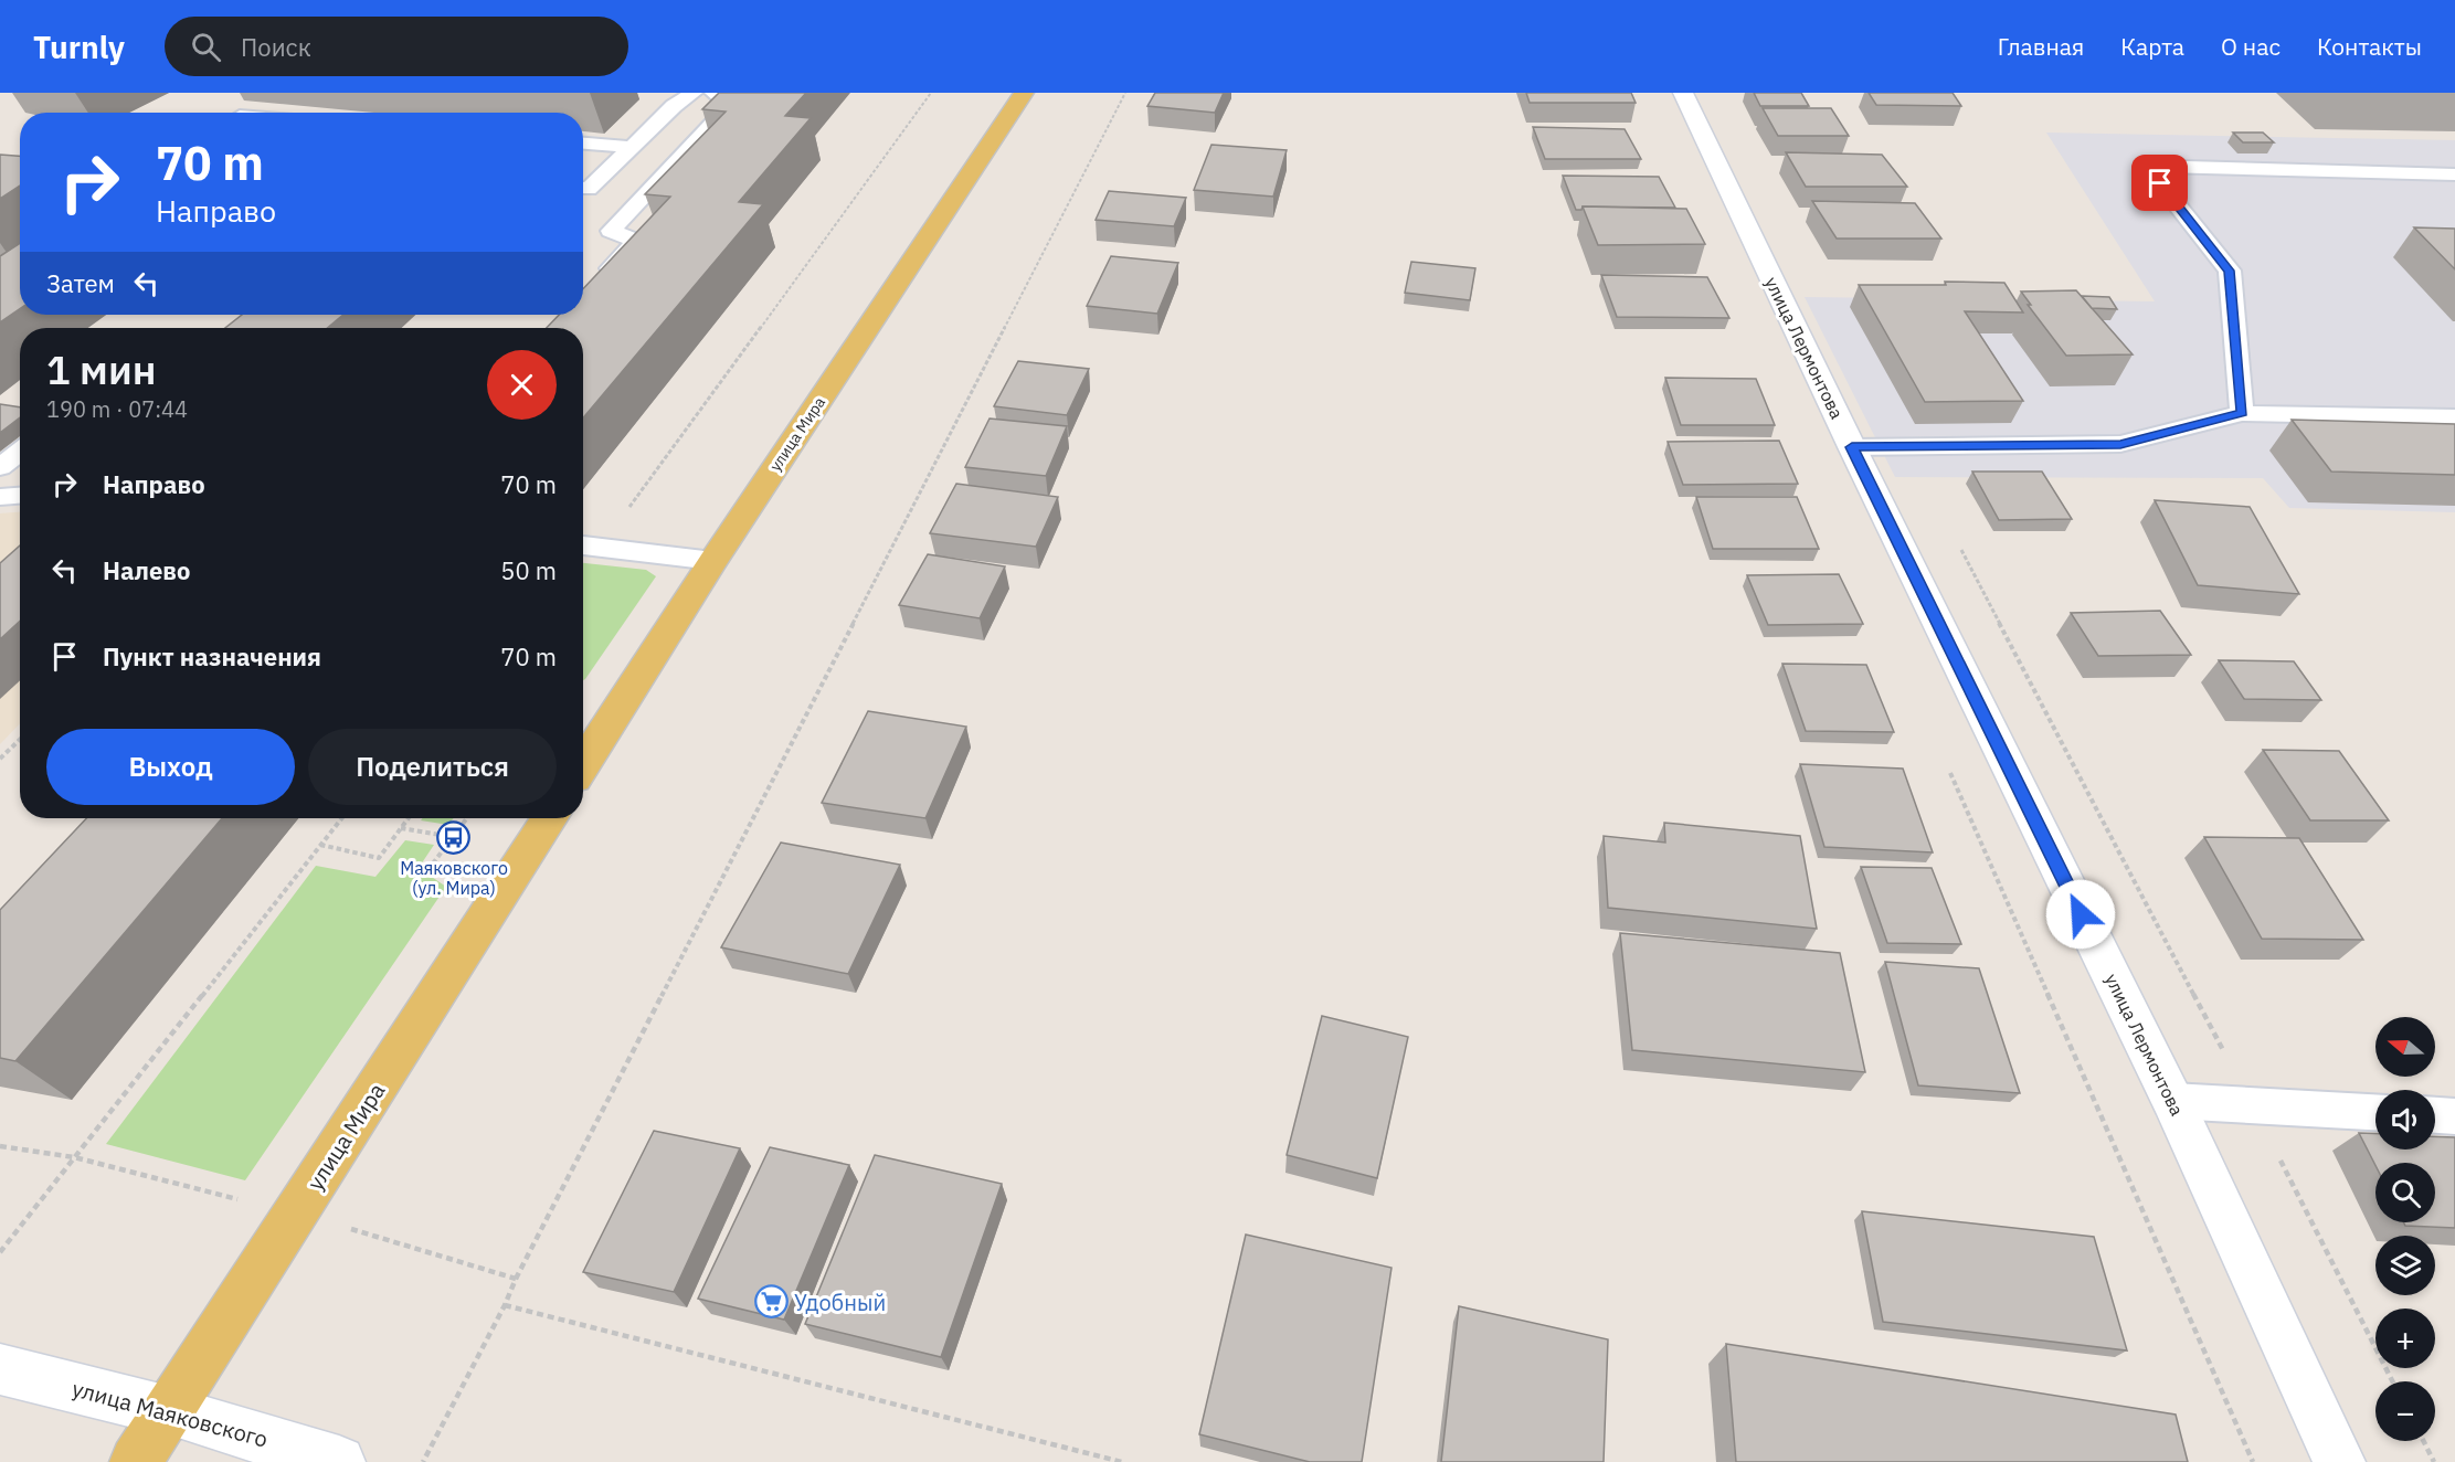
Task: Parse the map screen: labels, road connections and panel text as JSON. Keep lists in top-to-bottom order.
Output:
{
  "streets": {
    "main road": ["улица Лермонтова", "улица Мира", "улица Маяковского"]
  },
  "crossings": [
    ["улица Мира", "улица Маяковского"]
  ],
  "places": {
    "bus stop": ["Маяковского (ул. Мира)"],
    "supermarket": ["Удобный"]
  },
  "north": "left",
  "page": {
    "header": "Turnly",
    "search": "Поиск",
    "nav": [
      "Главная",
      "Карта",
      "О нас",
      "Контакты"
    ],
    "turn": ["70 m", "Направо"],
    "then": "Затем",
    "heading": ["1 мин", "190 m · 07:44"],
    "list": [
      {
        "name": "Направо",
        "value": "70 m"
      },
      {
        "name": "Налево",
        "value": "50 m"
      },
      {
        "name": "Пункт назначения",
        "value": "70 m"
      }
    ],
    "buttons": ["Выход", "Поделиться"],
    "map_buttons": ["+", "−"]
  }
}
